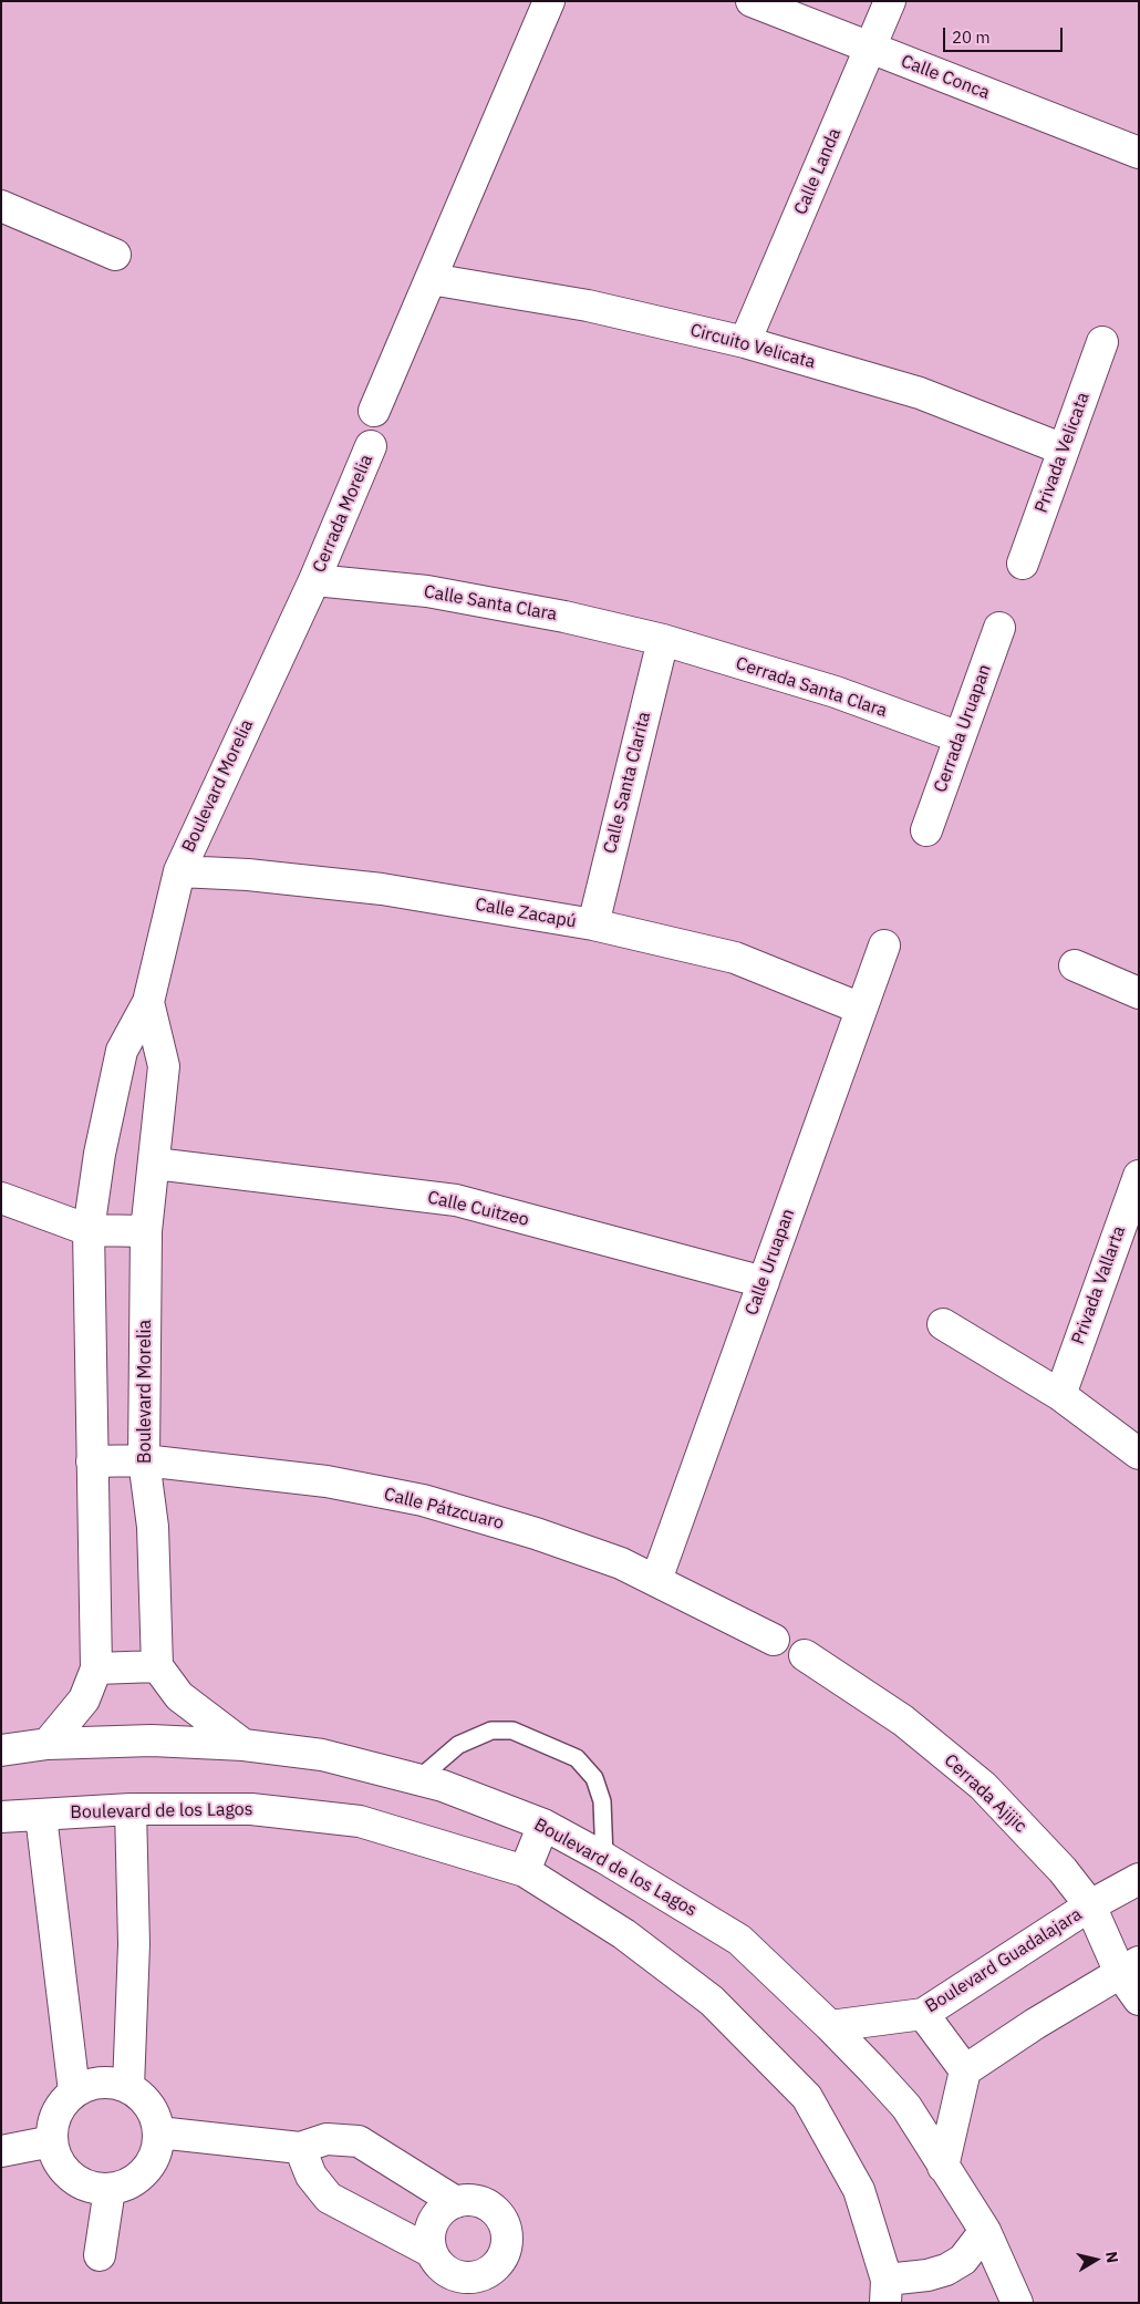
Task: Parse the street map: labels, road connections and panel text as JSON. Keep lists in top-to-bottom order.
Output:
{
  "streets": {
    "street": [
      "Calle Conca",
      "Calle Landa",
      "Circuito Velicata",
      "Privada Velicata",
      "Cerrada Morelia",
      "Calle Santa Clara",
      "Cerrada Santa Clara",
      "Cerrada Uruapan",
      "Calle Santa Clarita",
      "Boulevard Morelia",
      "Calle Zacapú",
      "Calle Cuitzeo",
      "Calle Uruapan",
      "Privada Vallarta",
      "Calle Pátzcuaro",
      "Cerrada Ajijic",
      "Boulevard de los Lagos",
      "Boulevard Guadalajara"
    ]
  },
  "crossings": [
    ["Calle Conca", "Calle Landa"],
    ["Calle Landa", "Circuito Velicata"],
    ["Circuito Velicata", "Privada Velicata"],
    ["Cerrada Morelia", "Calle Santa Clara"],
    ["Cerrada Morelia", "Boulevard Morelia"],
    ["Calle Santa Clara", "Cerrada Santa Clara"],
    ["Calle Santa Clara", "Calle Santa Clarita"],
    ["Calle Santa Clara", "Boulevard Morelia"],
    ["Cerrada Santa Clara", "Cerrada Uruapan"],
    ["Cerrada Santa Clara", "Calle Santa Clarita"],
    ["Calle Santa Clarita", "Calle Zacapú"],
    ["Boulevard Morelia", "Calle Zacapú"],
    ["Boulevard Morelia", "Calle Cuitzeo"],
    ["Boulevard Morelia", "Calle Pátzcuaro"],
    ["Boulevard Morelia", "Boulevard de los Lagos"],
    ["Calle Zacapú", "Calle Uruapan"],
    ["Calle Cuitzeo", "Calle Uruapan"],
    ["Calle Uruapan", "Calle Pátzcuaro"],
    ["Cerrada Ajijic", "Boulevard Guadalajara"],
    ["Boulevard de los Lagos", "Boulevard Guadalajara"]
  ],
  "scale_bar": "20 m",
  "north": "right"
}
